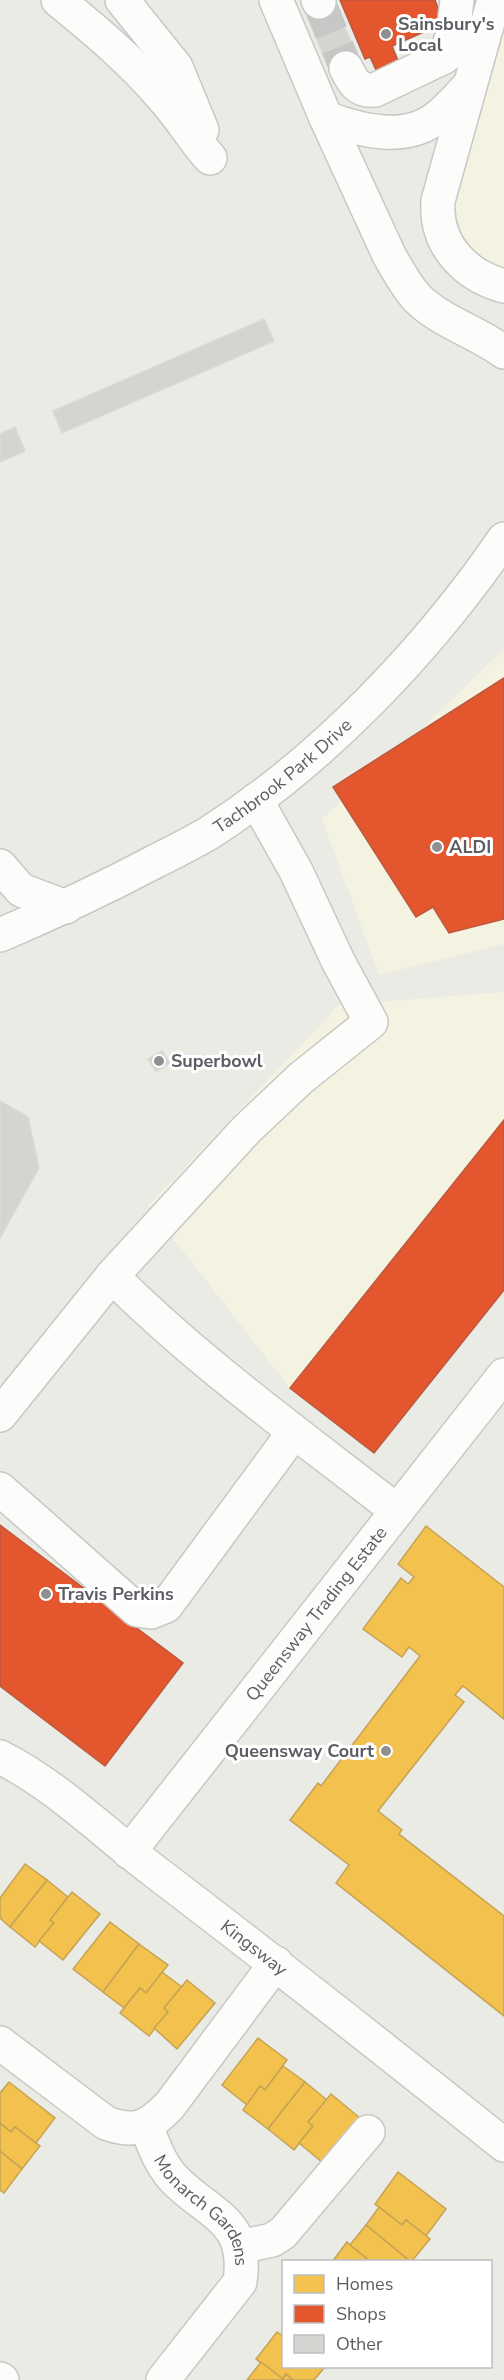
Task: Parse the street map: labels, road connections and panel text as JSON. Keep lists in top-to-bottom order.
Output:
{
  "streets": {
    "street": [
      "Tachbrook Park Drive",
      "Queensway Trading Estate",
      "Kingsway",
      "Monarch Gardens"
    ]
  },
  "crossings": [
    ["Queensway Trading Estate", "Kingsway"]
  ],
  "places": [
    "Sainsbury's Local",
    "ALDI",
    "Superbowl",
    "Travis Perkins",
    "Queensway Court"
  ],
  "legend": ["Homes", "Shops", "Other"]
}
